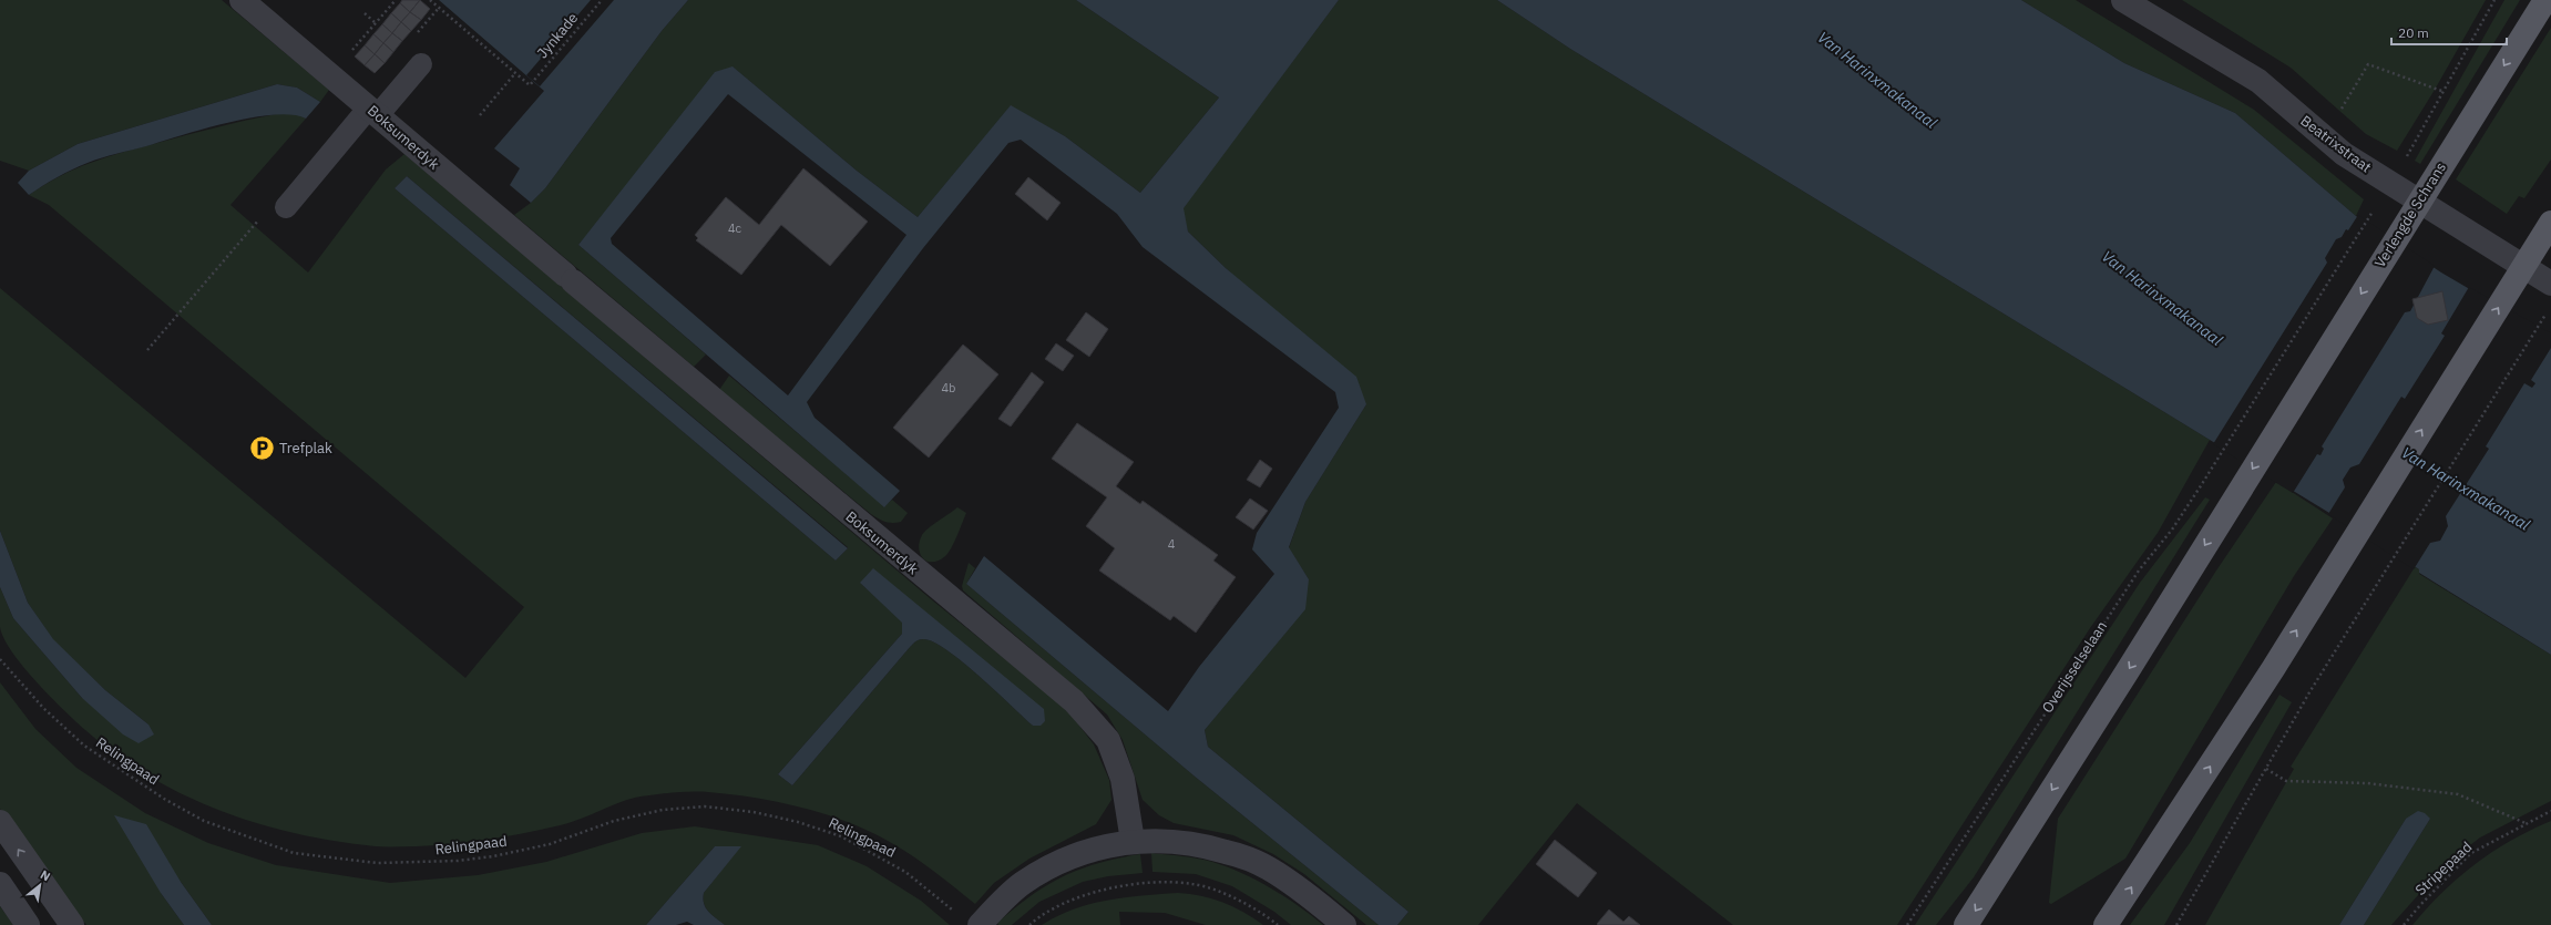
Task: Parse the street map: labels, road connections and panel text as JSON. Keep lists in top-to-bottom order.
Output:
{
  "streets": {
    "main road": ["Verlengde Schrans"],
    "street": ["Boksumerdyk", "Beatrixstraat"],
    "path": [
      "Jynkade",
      "Overijsselselaan",
      "Relingpaad",
      "Stripepaad"
    ]
  },
  "water": ["Van Harinxmakanaal"],
  "places": {
    "parking": ["Trefplak"]
  },
  "house_numbers": ["4c", "4b", "4"],
  "scale_bar": "20 m",
  "north": "top right"
}
